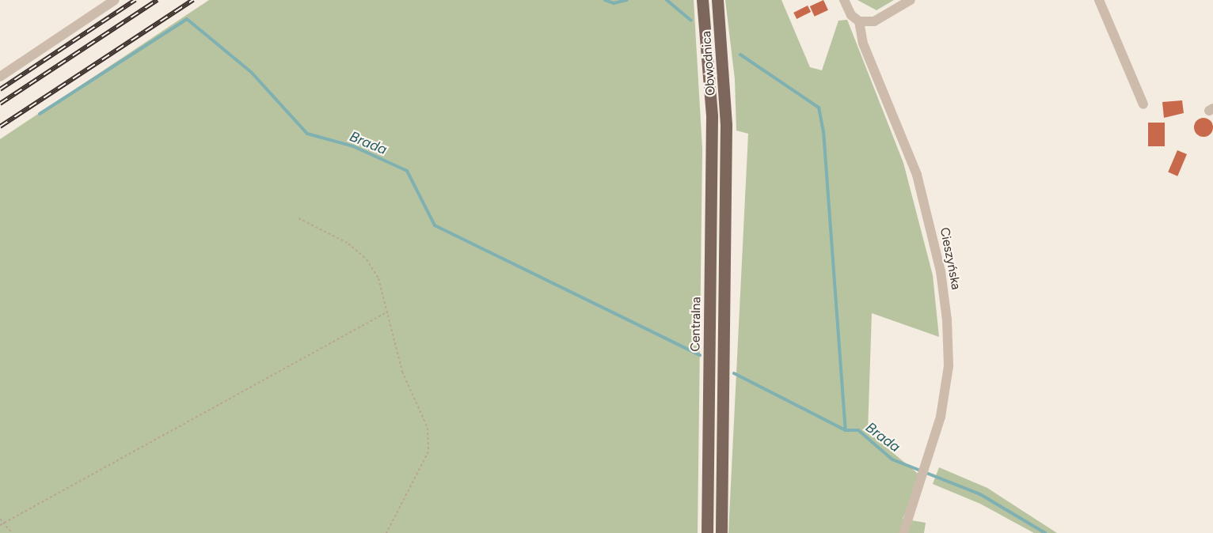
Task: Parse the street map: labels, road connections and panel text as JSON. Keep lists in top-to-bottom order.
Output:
{
  "streets": {
    "main road": ["Obwodnica", "Centralna"],
    "street": ["Cieszyńska"]
  },
  "crossings": [
    ["Obwodnica", "Centralna"]
  ],
  "water": ["Brada"]
}
